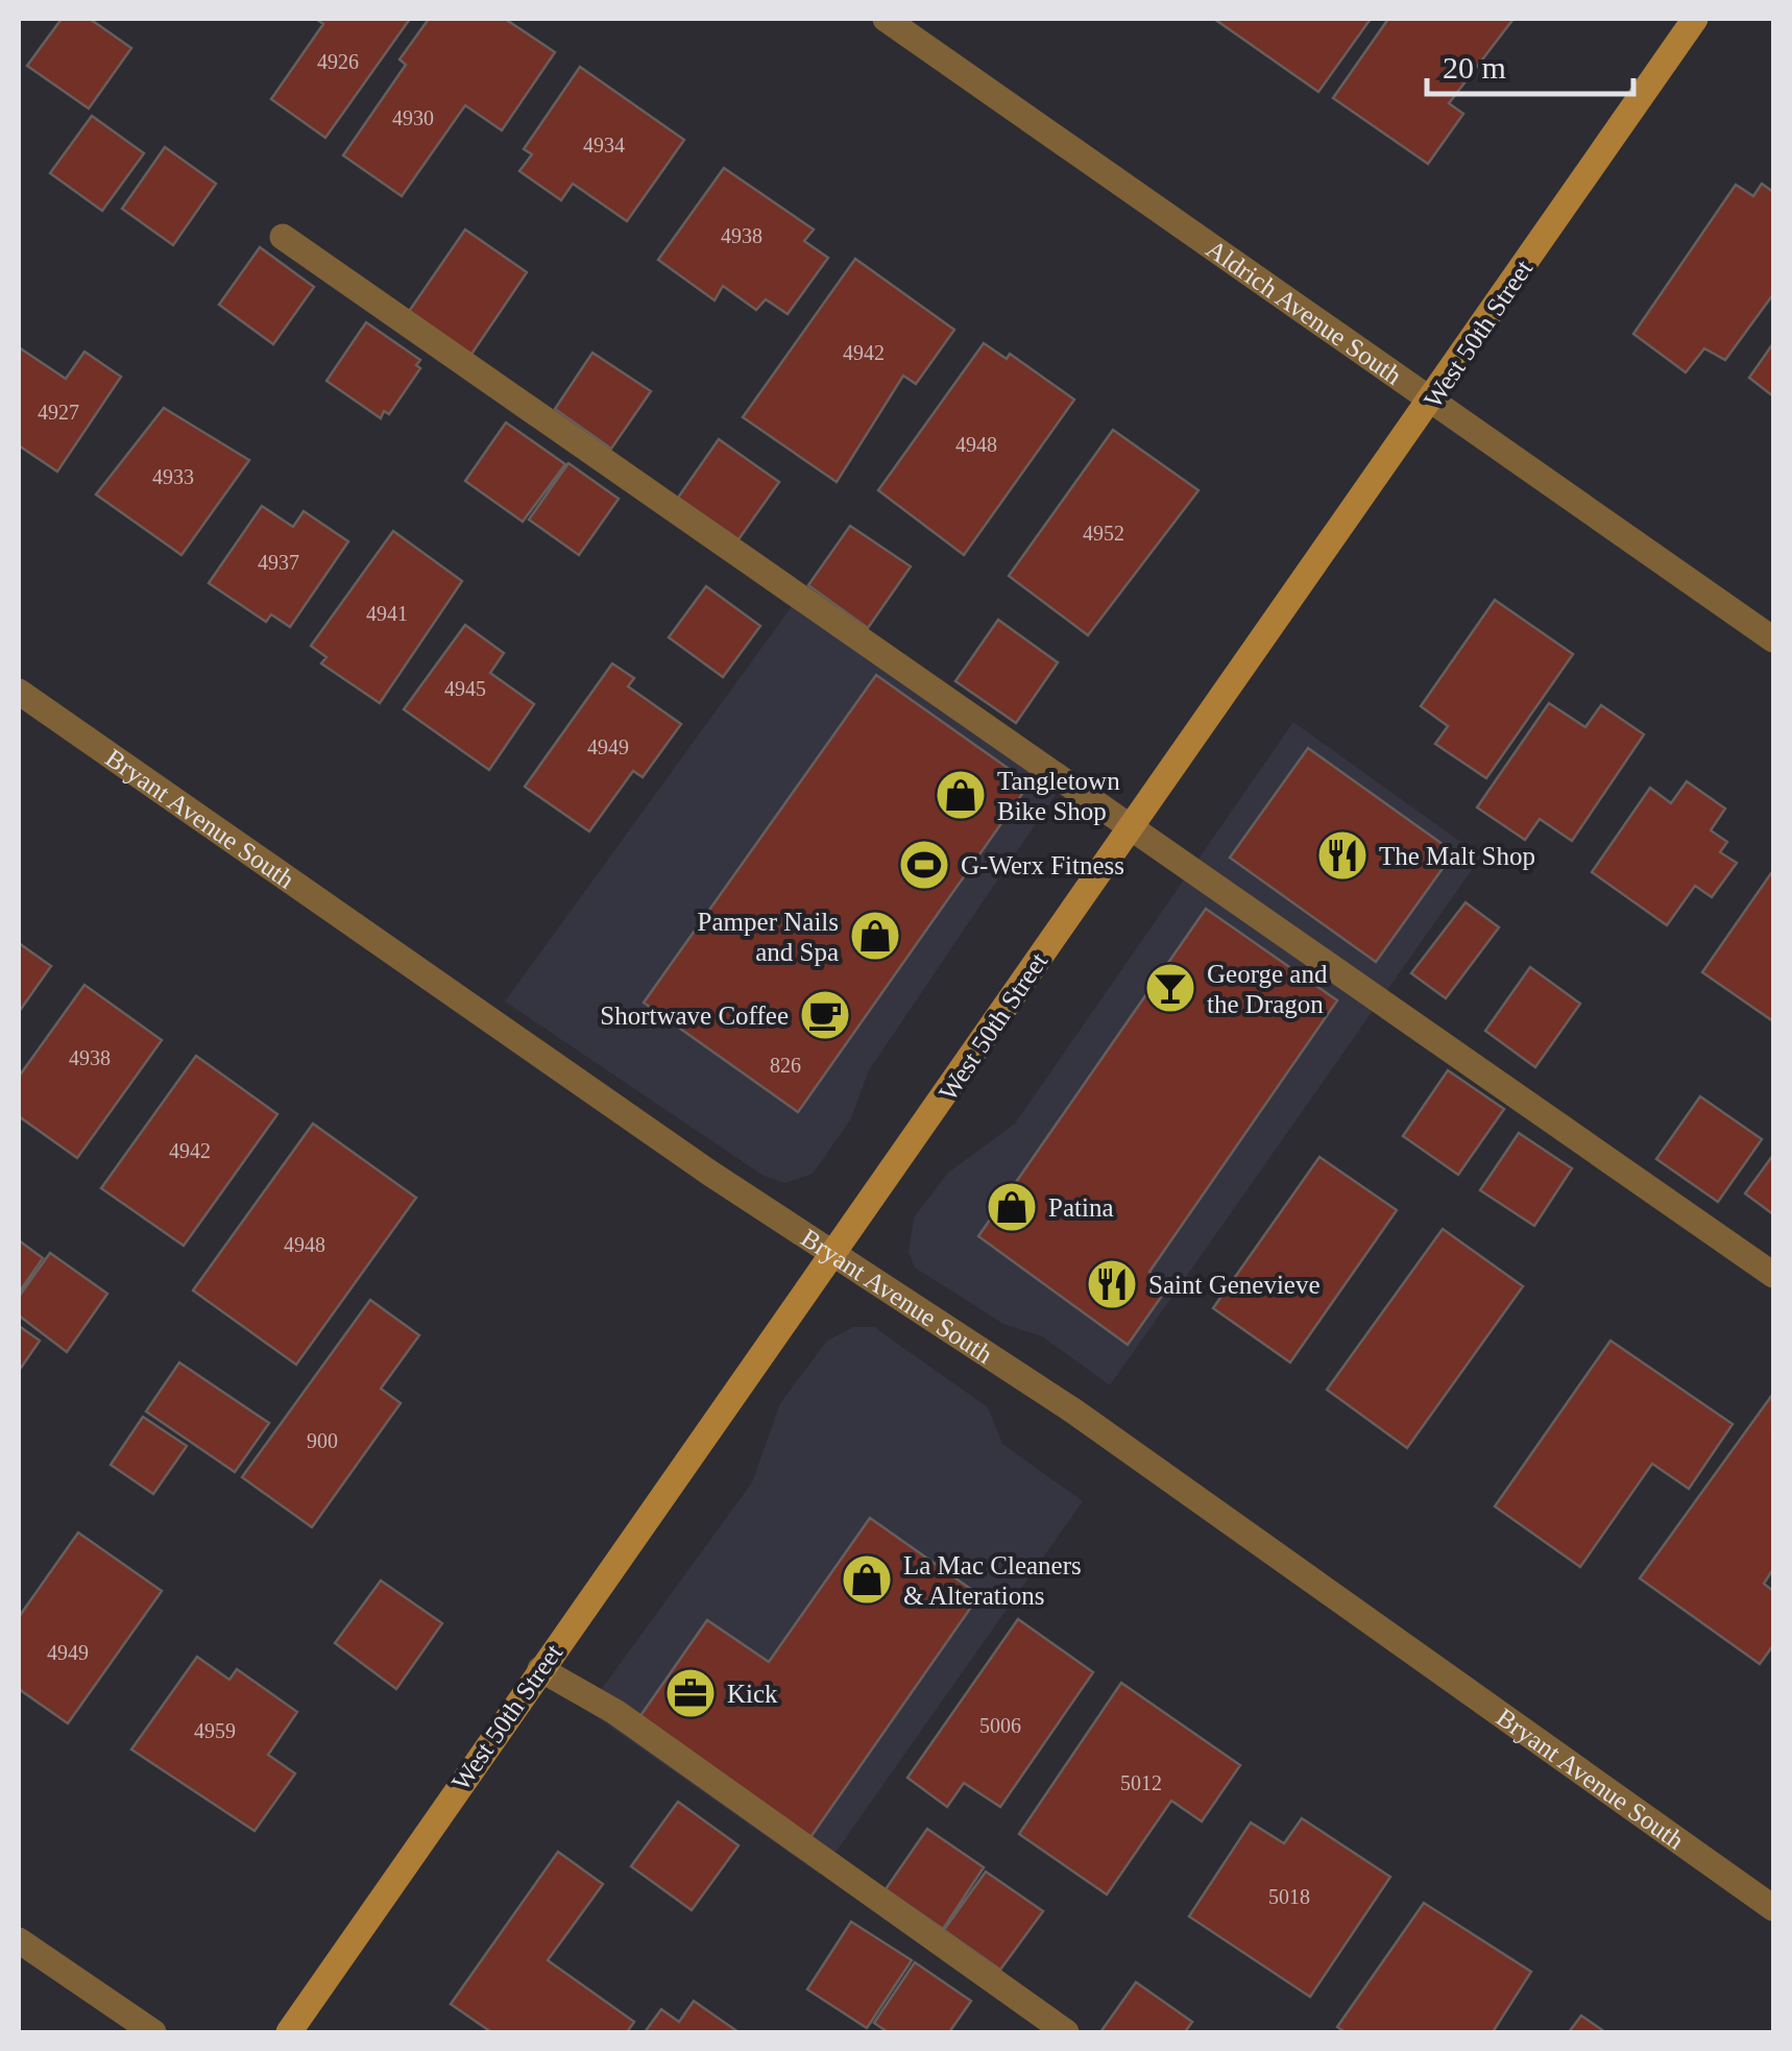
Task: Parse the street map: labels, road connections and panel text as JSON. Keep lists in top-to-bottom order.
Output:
{
  "streets": {
    "main road": ["West 50th Street"],
    "street": ["Aldrich Avenue South", "Bryant Avenue South"]
  },
  "crossings": [
    ["Aldrich Avenue South", "West 50th Street"],
    ["West 50th Street", "Bryant Avenue South"]
  ],
  "places": {
    "shop": [
      "Tangletown Bike Shop",
      "Pamper Nails and Spa",
      "Patina",
      "La Mac Cleaners & Alterations"
    ],
    "restaurant": ["The Malt Shop", "Saint Genevieve"],
    "sports": ["G-Werx Fitness"],
    "bar": ["George and the Dragon"],
    "cafe": ["Shortwave Coffee"],
    "office": ["Kick"]
  },
  "house_numbers": [
    "4926",
    "4930",
    "4934",
    "4938",
    "4942",
    "4927",
    "4948",
    "4933",
    "4952",
    "4937",
    "4941",
    "4945",
    "4949",
    "4938",
    "826",
    "4942",
    "4948",
    "900",
    "4949",
    "5006",
    "4959",
    "5012",
    "5018"
  ],
  "scale_bar": "20 m"
}
